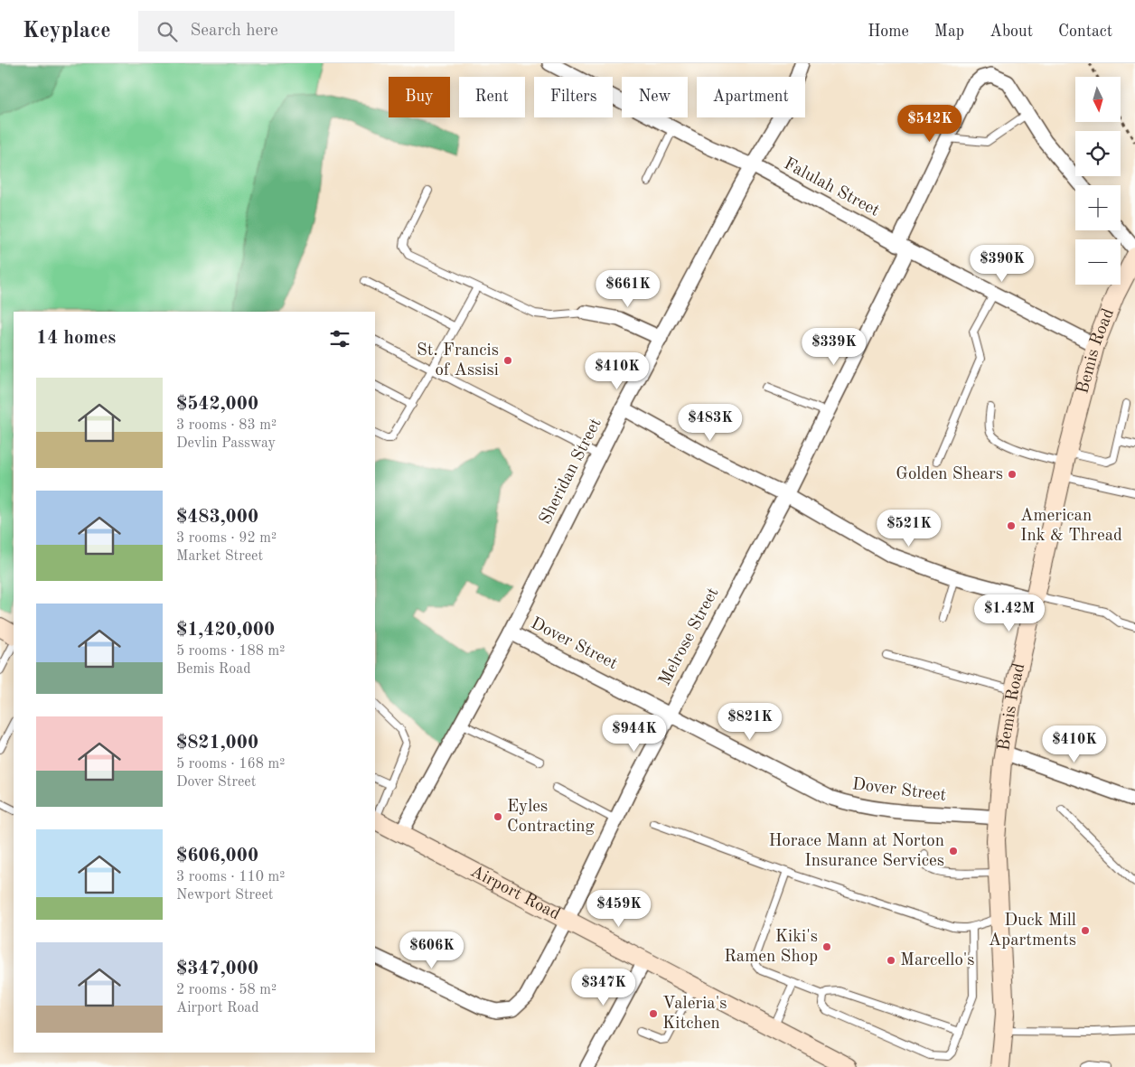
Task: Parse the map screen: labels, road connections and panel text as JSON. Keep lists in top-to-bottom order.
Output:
{
  "streets": {
    "main road": ["Bemis Road", "Airport Road"],
    "street": [
      "Falulah Street",
      "Sheridan Street",
      "Melrose Street",
      "Dover Street"
    ]
  },
  "crossings": [
    ["Falulah Street", "Bemis Road"],
    ["Falulah Street", "Sheridan Street"],
    ["Falulah Street", "Melrose Street"],
    ["Bemis Road", "Dover Street"],
    ["Sheridan Street", "Dover Street"],
    ["Sheridan Street", "Airport Road"],
    ["Melrose Street", "Dover Street"],
    ["Melrose Street", "Airport Road"]
  ],
  "places": [
    "St. Francis of Assisi",
    "Golden Shears",
    "American Ink & Thread",
    "Eyles Contracting",
    "Horace Mann at Norton Insurance Services",
    "Duck Mill Apartments",
    "Kiki's Ramen Shop",
    "Marcello's",
    "Valeria's Kitchen"
  ],
  "north": "bottom",
  "page": {
    "header": "Keyplace",
    "search": "Search here",
    "nav": [
      "Home",
      "Map",
      "About",
      "Contact"
    ],
    "map_buttons": ["+", "−"],
    "chip": [
      "Buy",
      "Rent",
      "Filters",
      "New",
      "Apartment"
    ],
    "price": [
      "$542K",
      "$390K",
      "$661K",
      "$339K",
      "$410K",
      "$483K",
      "$521K",
      "$1.42M",
      "$821K",
      "$944K",
      "$410K",
      "$459K",
      "$606K",
      "$347K"
    ],
    "heading": "14 homes",
    "list": [
      {
        "name": "$542,000",
        "note": "3 rooms · 83 m² · Devlin Passway"
      },
      {
        "name": "$483,000",
        "note": "3 rooms · 92 m² · Market Street"
      },
      {
        "name": "$1,420,000",
        "note": "5 rooms · 188 m² · Bemis Road"
      },
      {
        "name": "$821,000",
        "note": "5 rooms · 168 m² · Dover Street"
      },
      {
        "name": "$606,000",
        "note": "3 rooms · 110 m² · Newport Street"
      },
      {
        "name": "$347,000",
        "note": "2 rooms · 58 m² · Airport Road"
      }
    ]
  }
}
